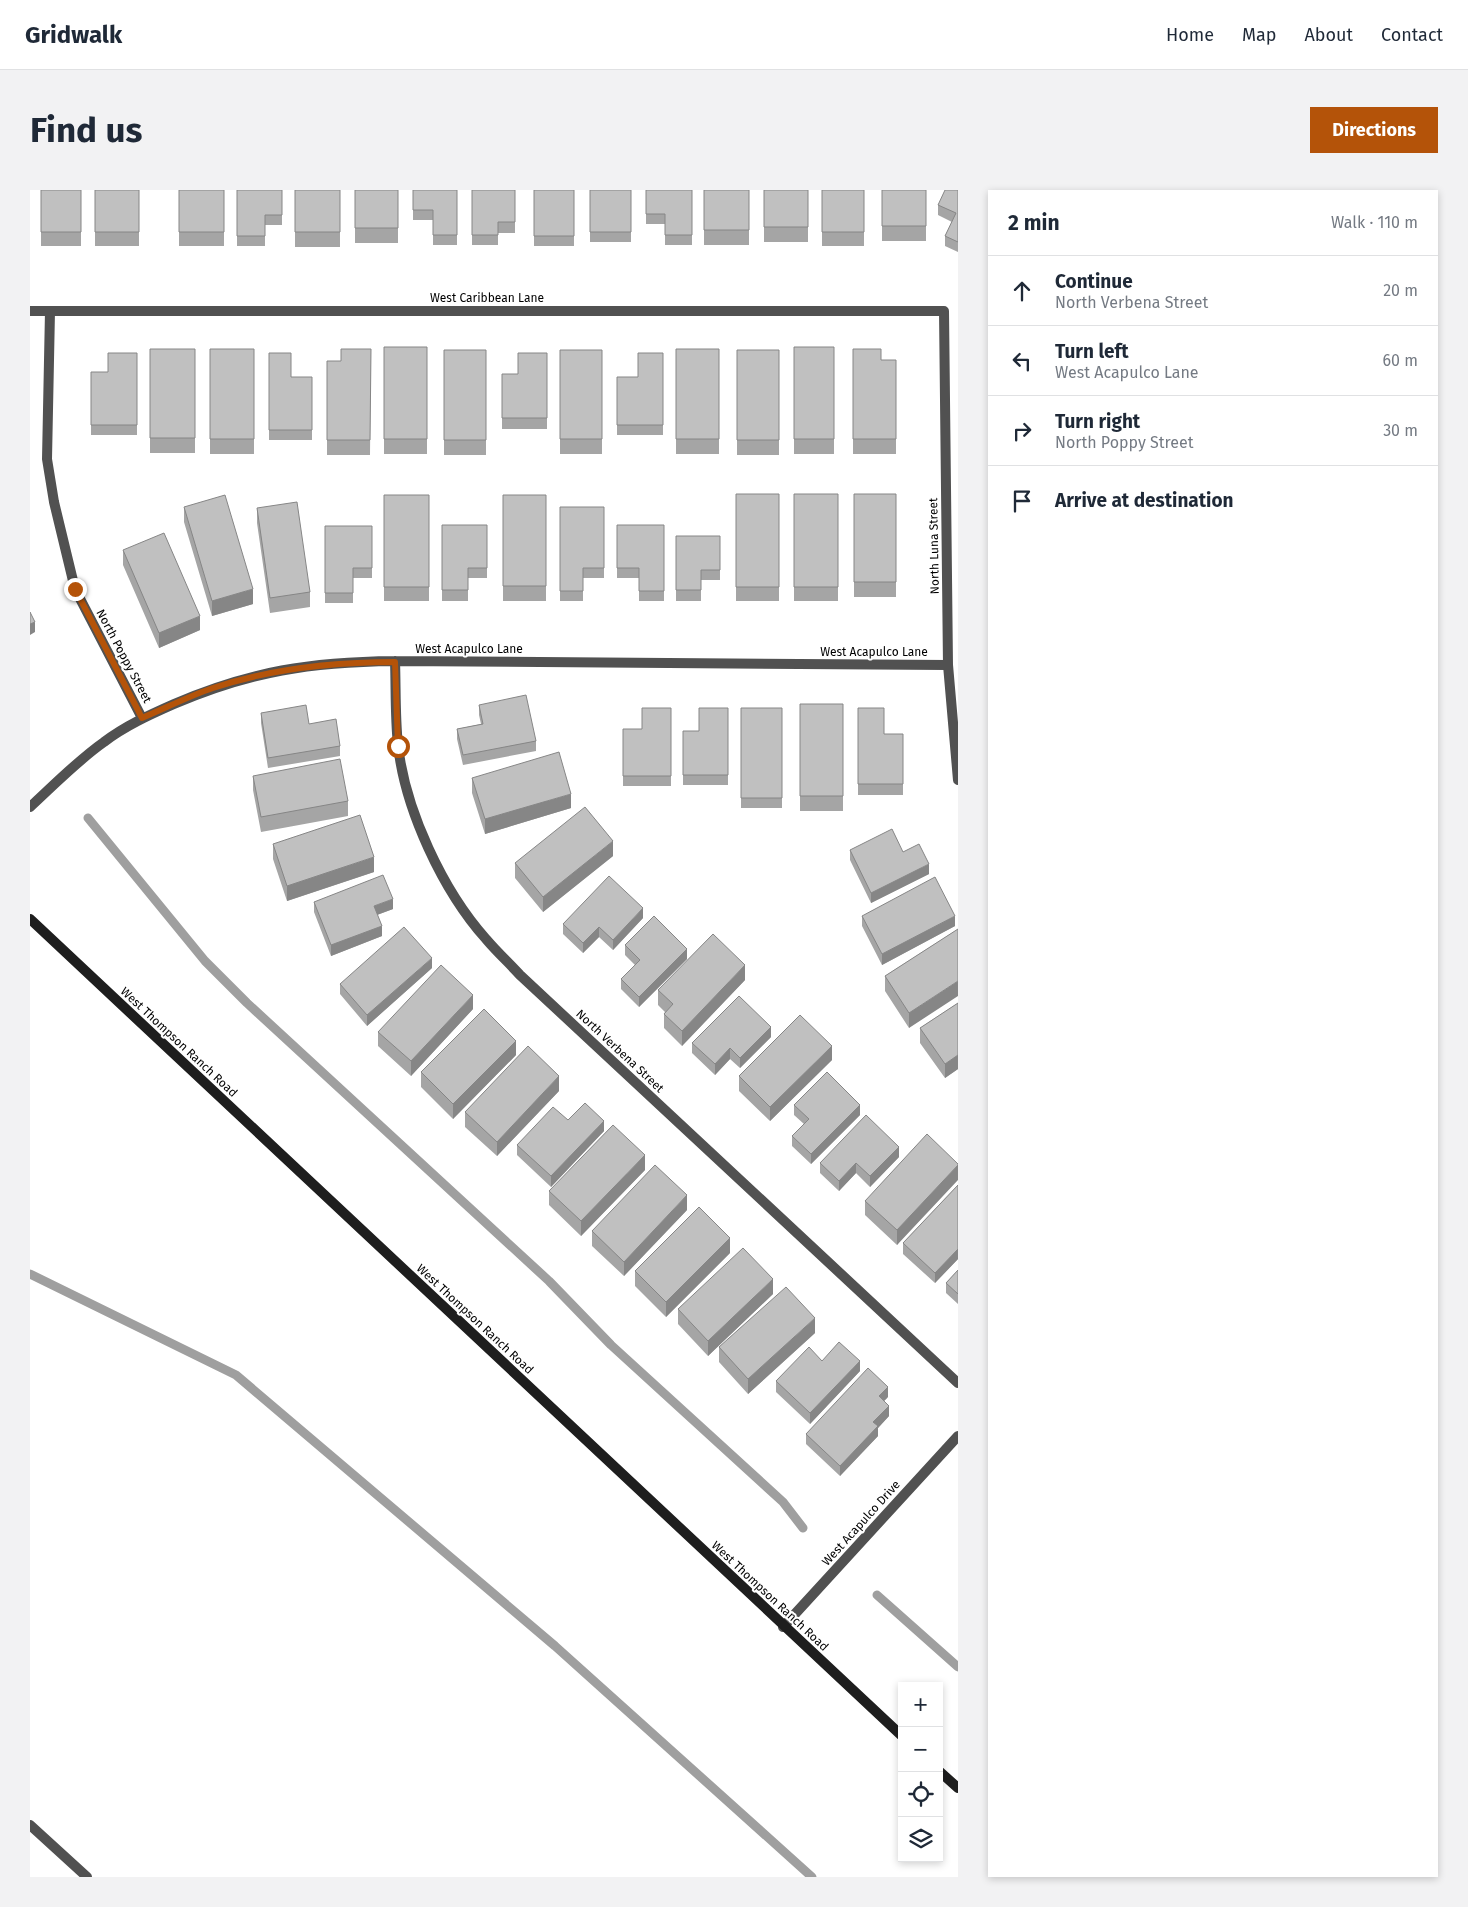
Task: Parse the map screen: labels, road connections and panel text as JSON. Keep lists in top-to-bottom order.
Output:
{
  "streets": {
    "main road": ["West Thompson Ranch Road"],
    "street": [
      "West Caribbean Lane",
      "North Luna Street",
      "West Acapulco Lane",
      "North Poppy Street",
      "North Verbena Street",
      "West Acapulco Drive"
    ]
  },
  "crossings": [
    ["West Caribbean Lane", "North Luna Street"],
    ["West Caribbean Lane", "North Poppy Street"],
    ["North Luna Street", "West Acapulco Lane"],
    ["West Acapulco Lane", "North Poppy Street"],
    ["West Acapulco Lane", "North Verbena Street"],
    ["West Thompson Ranch Road", "West Acapulco Drive"]
  ],
  "page": {
    "header": "Gridwalk",
    "nav": [
      "Home",
      "Map",
      "About",
      "Contact"
    ],
    "buttons": "Directions",
    "title": "Find us",
    "heading": ["2 min", "Walk · 110 m"],
    "list": [
      ["Continue", "North Verbena Street", "20 m"],
      ["Turn left", "West Acapulco Lane", "60 m"],
      ["Turn right", "North Poppy Street", "30 m"],
      "Arrive at destination"
    ],
    "map_buttons": ["+", "−"]
  }
}
